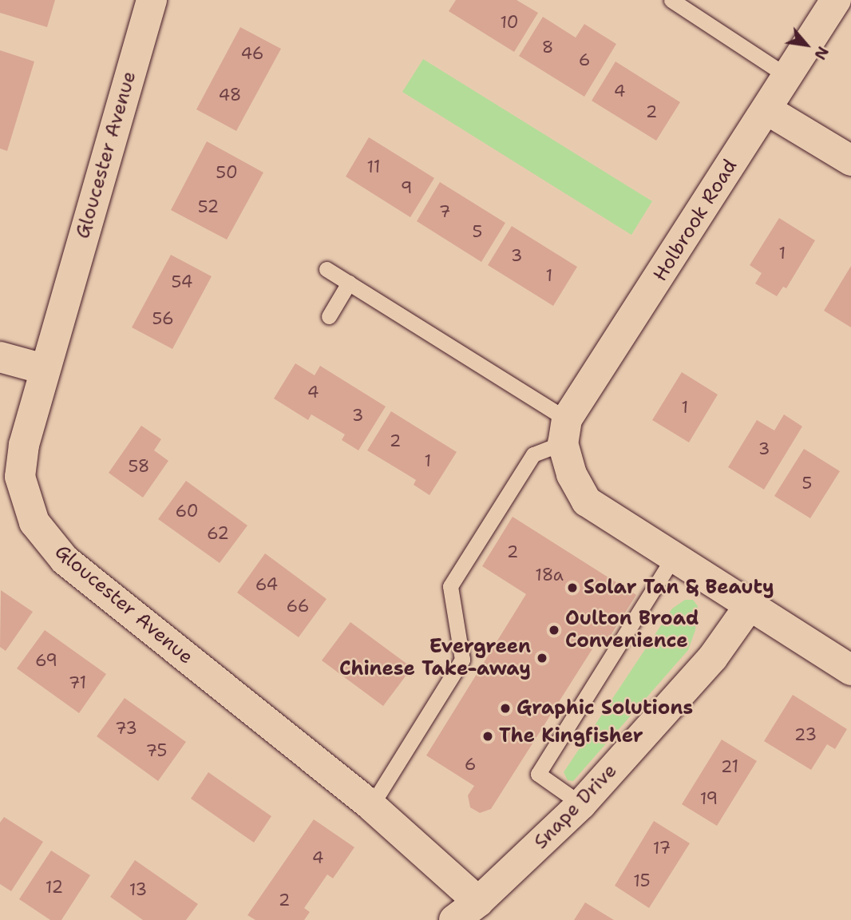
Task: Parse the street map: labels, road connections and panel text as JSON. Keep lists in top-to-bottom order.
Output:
{
  "streets": {
    "street": ["Gloucester Avenue", "Holbrook Road", "Snape Drive"]
  },
  "crossings": [
    ["Gloucester Avenue", "Snape Drive"]
  ],
  "places": [
    "Solar Tan & Beauty",
    "Oulton Broad Convenience",
    "Evergreen Chinese Take-away",
    "Graphic Solutions",
    "The Kingfisher"
  ],
  "house_numbers": [
    "10",
    "8",
    "46",
    "6",
    "4",
    "48",
    "2",
    "11",
    "50",
    "9",
    "52",
    "7",
    "5",
    "1",
    "3",
    "1",
    "54",
    "56",
    "4",
    "1",
    "3",
    "2",
    "3",
    "1",
    "58",
    "5",
    "60",
    "62",
    "2",
    "18a",
    "64",
    "66",
    "69",
    "71",
    "73",
    "23",
    "75",
    "6",
    "21",
    "19",
    "17",
    "4",
    "15",
    "12",
    "13",
    "2"
  ],
  "north": "bottom right"
}
